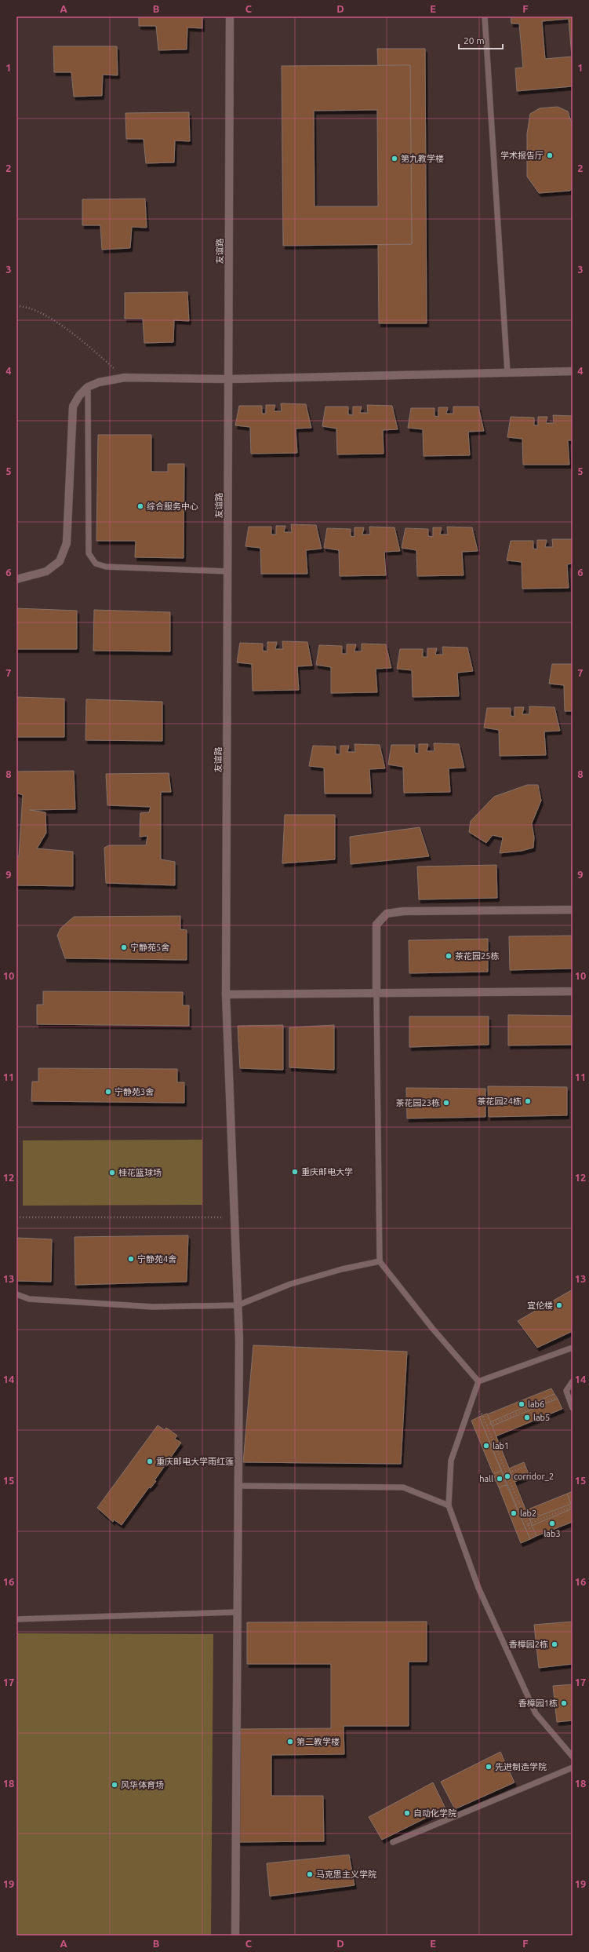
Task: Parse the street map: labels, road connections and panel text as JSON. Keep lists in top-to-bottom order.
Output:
{
  "streets": {
    "street": ["友谊路"]
  },
  "places": [
    "学术报告厅",
    "第九教学楼",
    "综合服务中心",
    "宁静苑5舍",
    "茶花园25栋",
    "宁静苑3舍",
    "茶花园24栋",
    "茶花园23栋",
    "重庆邮电大学",
    "桂花篮球场",
    "宁静苑4舍",
    "宜伦楼",
    "lab6",
    "lab5",
    "lab1",
    "重庆邮电大学雨红莲",
    "corridor_2",
    "hall",
    "lab2",
    "lab3",
    "香樟园2栋",
    "香樟园1栋",
    "第二教学楼",
    "先进制造学院",
    "风华体育场",
    "自动化学院",
    "马克思主义学院"
  ],
  "scale_bar": "20 m",
  "grid": {
    "columns": [
      "A",
      "B",
      "C",
      "D",
      "E",
      "F"
    ],
    "rows": [
      "1",
      "2",
      "3",
      "4",
      "5",
      "6",
      "7",
      "8",
      "9",
      "10",
      "11",
      "12",
      "13",
      "14",
      "15",
      "16",
      "17",
      "18",
      "19"
    ]
  }
}
